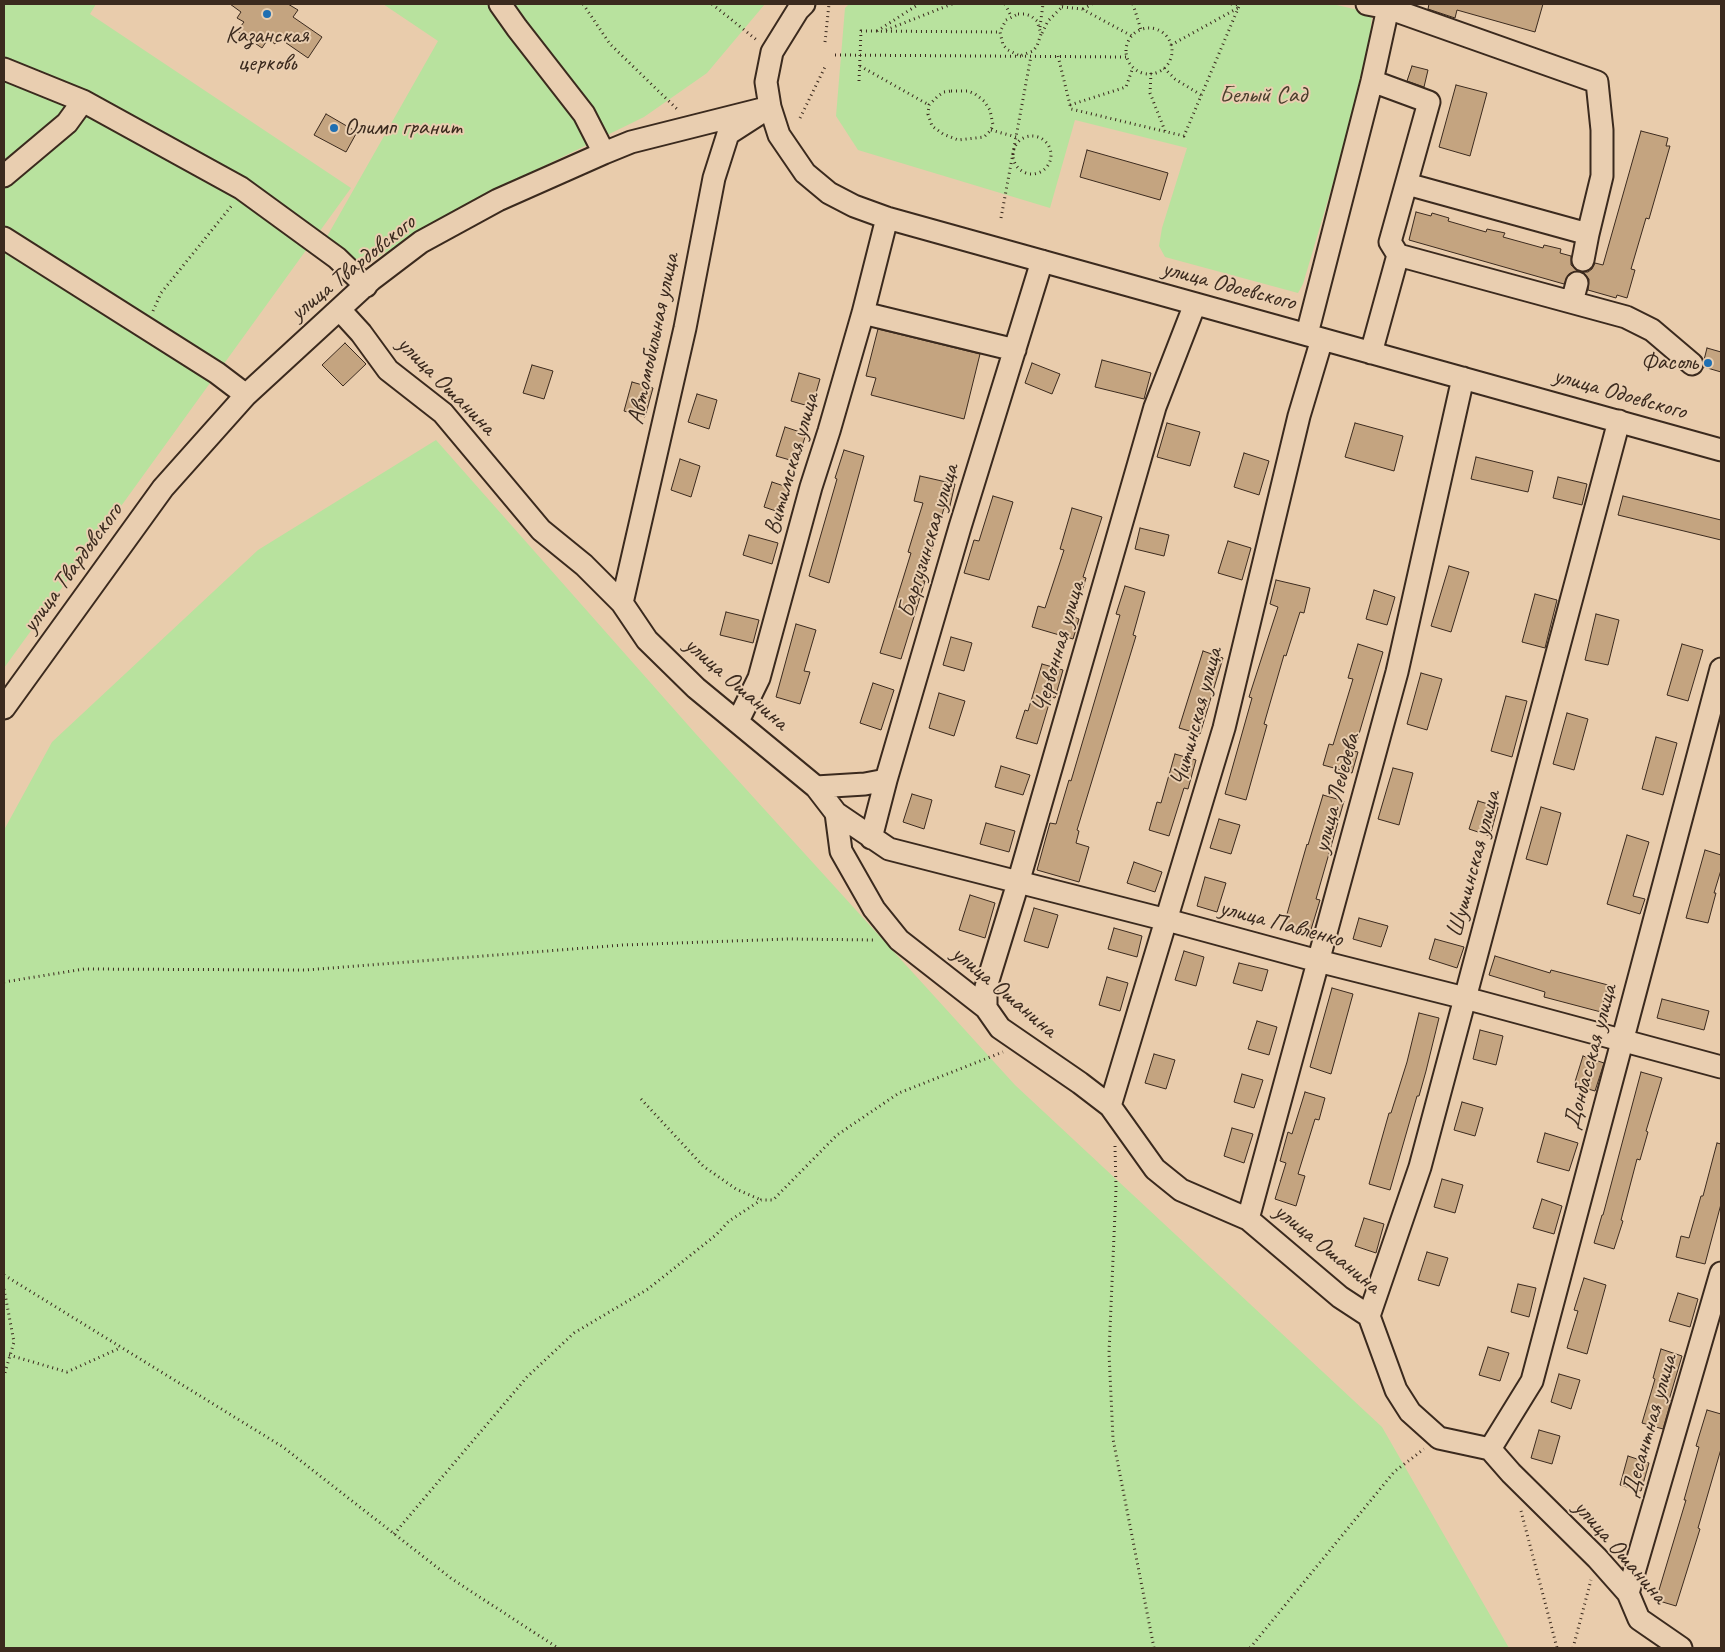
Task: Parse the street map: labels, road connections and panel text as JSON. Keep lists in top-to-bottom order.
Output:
{
  "streets": {
    "street": [
      "улица Твардовского",
      "улица Одоевского",
      "Автомобильная улица",
      "улица Ошанина",
      "Витимская улица",
      "Баргузинская улица",
      "Червонная улица",
      "Читинская улица",
      "улица Лебедева",
      "Шушинская улица",
      "улица Павленко",
      "Донбасская улица",
      "Десантная улица"
    ]
  },
  "crossings": [
    ["улица Твардовского", "улица Одоевского"],
    ["улица Твардовского", "Автомобильная улица"],
    ["улица Твардовского", "улица Ошанина"],
    ["улица Одоевского", "Автомобильная улица"],
    ["улица Одоевского", "Витимская улица"],
    ["улица Одоевского", "Баргузинская улица"],
    ["улица Одоевского", "Червонная улица"],
    ["улица Одоевского", "Читинская улица"],
    ["улица Одоевского", "улица Лебедева"],
    ["улица Одоевского", "Шушинская улица"],
    ["Автомобильная улица", "улица Ошанина"],
    ["улица Ошанина", "Витимская улица"],
    ["улица Ошанина", "Червонная улица"],
    ["улица Ошанина", "Читинская улица"],
    ["улица Ошанина", "улица Лебедева"],
    ["улица Ошанина", "Шушинская улица"],
    ["улица Ошанина", "улица Павленко"],
    ["улица Ошанина", "Донбасская улица"],
    ["улица Ошанина", "Десантная улица"],
    ["Баргузинская улица", "улица Павленко"],
    ["Червонная улица", "улица Павленко"],
    ["Читинская улица", "улица Павленко"],
    ["улица Лебедева", "улица Павленко"],
    ["Шушинская улица", "улица Павленко"],
    ["улица Павленко", "Донбасская улица"]
  ],
  "parks": ["Белый Сад"],
  "places": ["Казанская церковь", "Олимп гранит", "Фасоль"]
}
